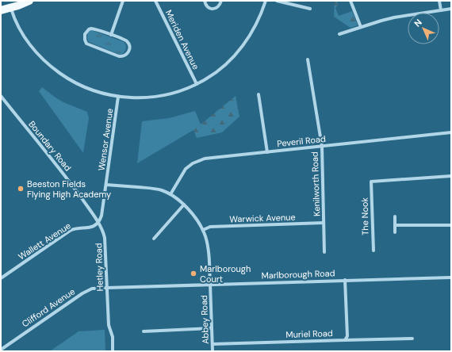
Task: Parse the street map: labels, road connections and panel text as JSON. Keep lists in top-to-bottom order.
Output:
{
  "streets": {
    "street": [
      "Meriden Avenue",
      "Wensor Avenue",
      "Peveril Road",
      "Boundary Road",
      "Kenilworth Road",
      "The Nook",
      "Warwick Avenue",
      "Wallett Avenue",
      "Hetley Road",
      "Marlborough Road",
      "Clifford Avenue",
      "Abbey Road",
      "Muriel Road"
    ]
  },
  "crossings": [
    ["Wensor Avenue", "Abbey Road"],
    ["Peveril Road", "Kenilworth Road"],
    ["Peveril Road", "Abbey Road"],
    ["Boundary Road", "Wallett Avenue"],
    ["Boundary Road", "Hetley Road"],
    ["Kenilworth Road", "Warwick Avenue"],
    ["Warwick Avenue", "Abbey Road"],
    ["Wallett Avenue", "Hetley Road"],
    ["Hetley Road", "Marlborough Road"],
    ["Hetley Road", "Clifford Avenue"],
    ["Marlborough Road", "Clifford Avenue"],
    ["Marlborough Road", "Abbey Road"],
    ["Marlborough Road", "Muriel Road"],
    ["Abbey Road", "Muriel Road"]
  ],
  "places": ["Beeston Fields Flying High Academy", "Marlborough Court"],
  "north": "top left"
}
